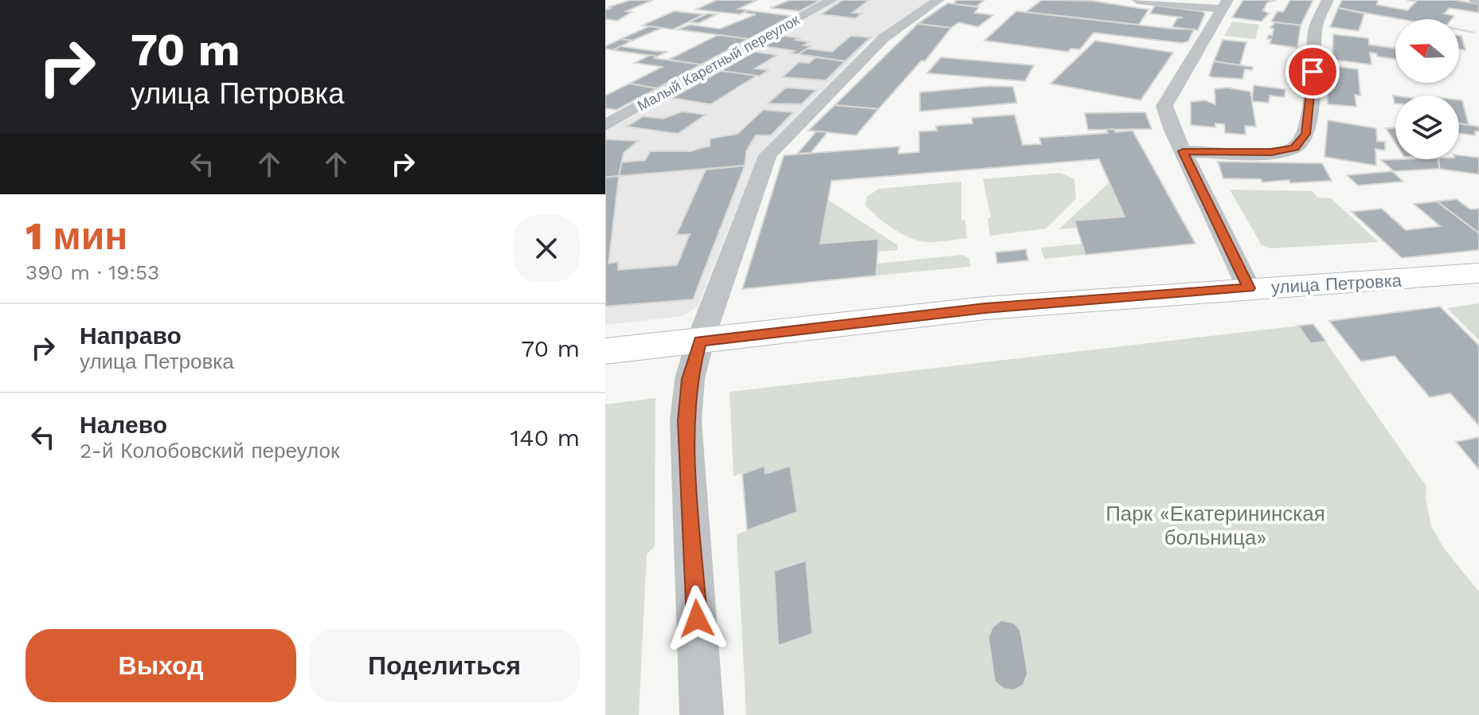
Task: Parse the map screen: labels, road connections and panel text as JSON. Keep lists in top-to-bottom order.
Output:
{
  "streets": {
    "main road": ["улица Петровка"],
    "street": ["Малый Каретный переулок"]
  },
  "parks": ["Парк «Екатерининская больница»"],
  "north": "left",
  "page": {
    "turn": ["70 m", "улица Петровка"],
    "heading": ["1 мин", "390 m · 19:53"],
    "list": [
      {
        "name": "Направо",
        "note": "улица Петровка",
        "value": "70 m"
      },
      {
        "name": "Налево",
        "note": "2-й Колобовский переулок",
        "value": "140 m"
      }
    ],
    "buttons": ["Выход", "Поделиться"]
  }
}
